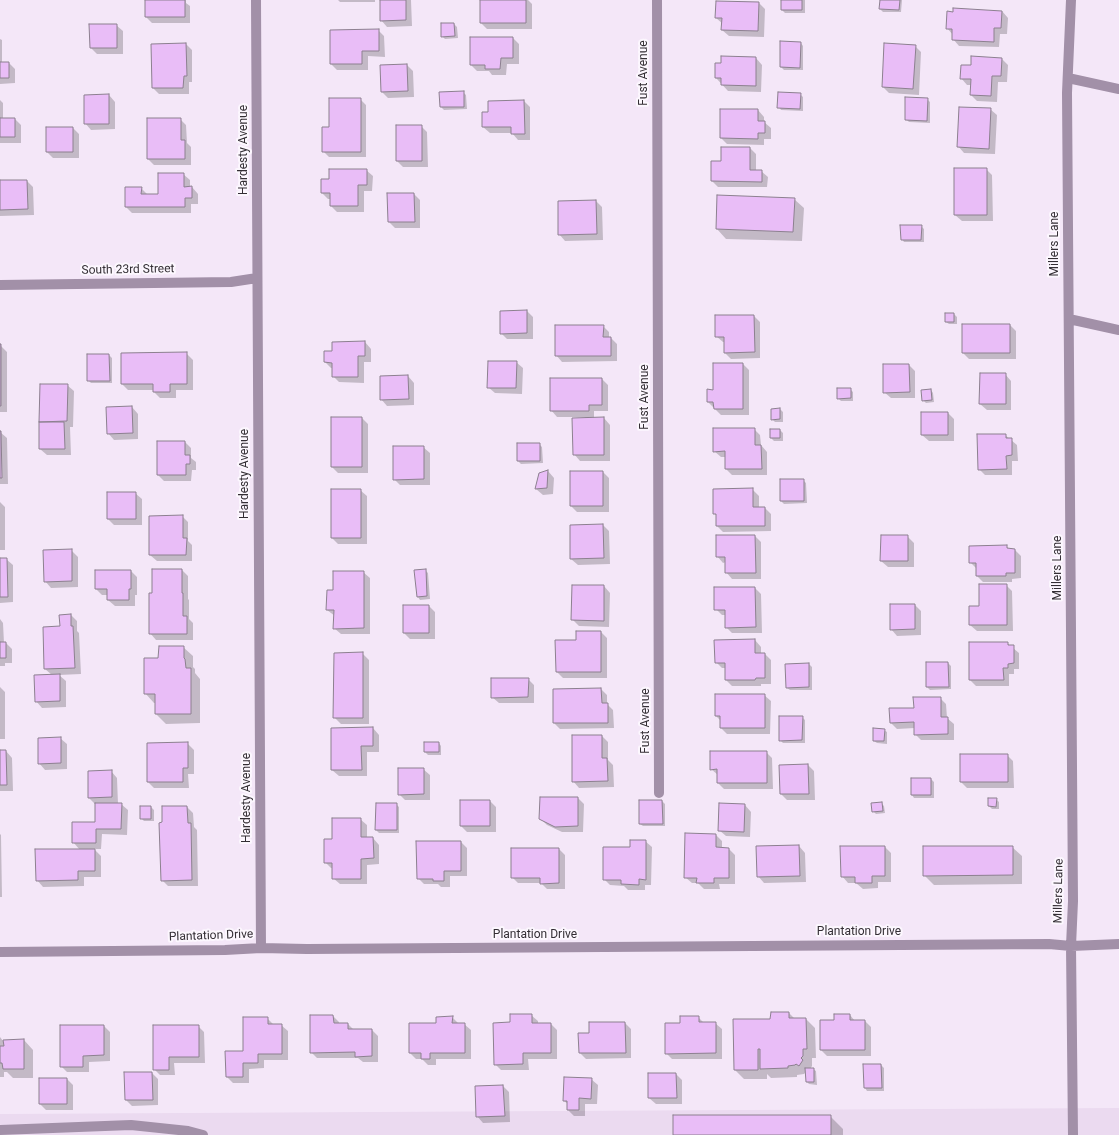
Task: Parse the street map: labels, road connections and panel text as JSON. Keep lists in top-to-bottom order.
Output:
{
  "streets": {
    "street": [
      "Fust Avenue",
      "Hardesty Avenue",
      "Millers Lane",
      "South 23rd Street",
      "Plantation Drive"
    ]
  },
  "crossings": [
    ["Hardesty Avenue", "South 23rd Street"],
    ["Hardesty Avenue", "Plantation Drive"],
    ["Millers Lane", "Plantation Drive"]
  ]
}
